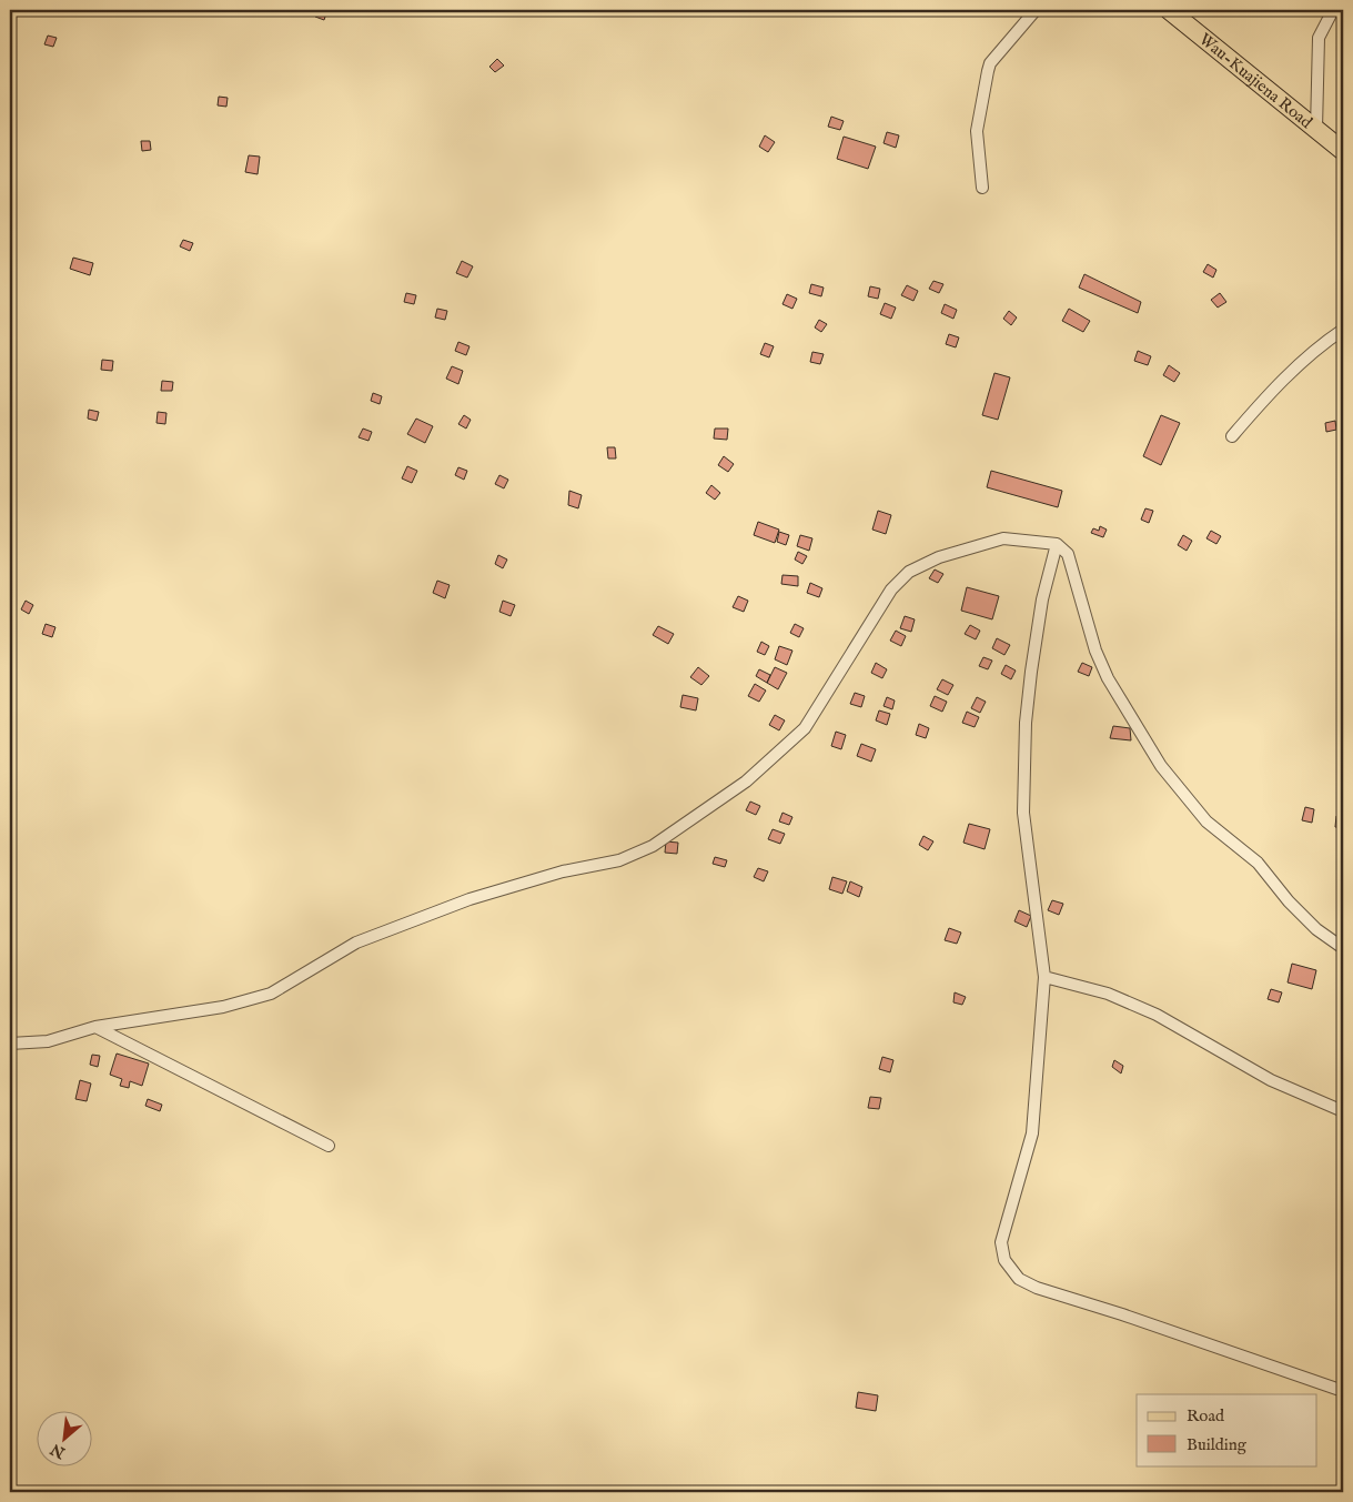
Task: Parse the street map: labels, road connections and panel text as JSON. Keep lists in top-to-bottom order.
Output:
{
  "streets": {
    "main road": ["Wau-Kuajiena Road"]
  },
  "legend": ["Road", "Building"],
  "north": "bottom left"
}
